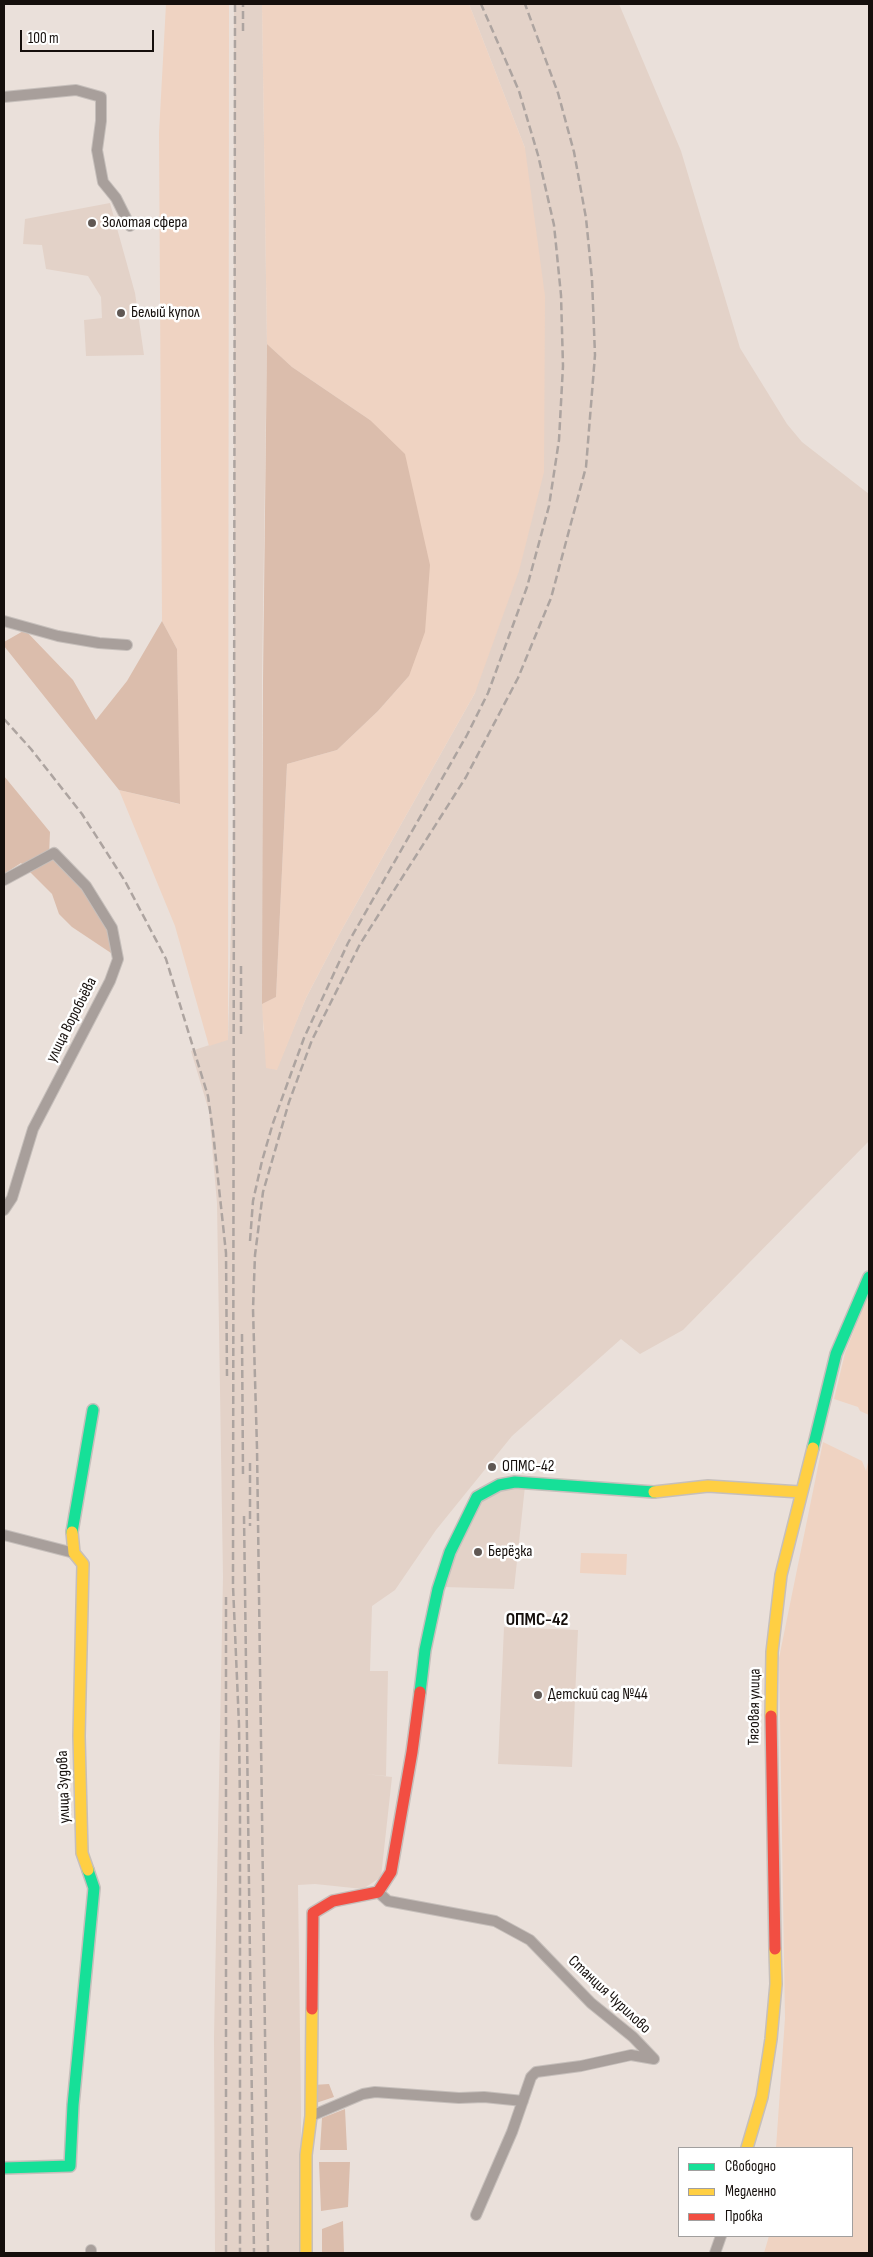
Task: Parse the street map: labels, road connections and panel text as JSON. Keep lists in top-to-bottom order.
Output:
{
  "streets": {
    "street": [
      "улица Воробьёва",
      "Тяговая улица",
      "улица Зудова",
      "Станция Чурилово"
    ]
  },
  "districts": ["ОПМС-42"],
  "places": [
    "Золотая сфера",
    "Белый купол",
    "ОПМС-42",
    "Берёзка",
    "Детский сад №44"
  ],
  "legend": ["Свободно", "Медленно", "Пробка"],
  "scale_bar": "100 m"
}
